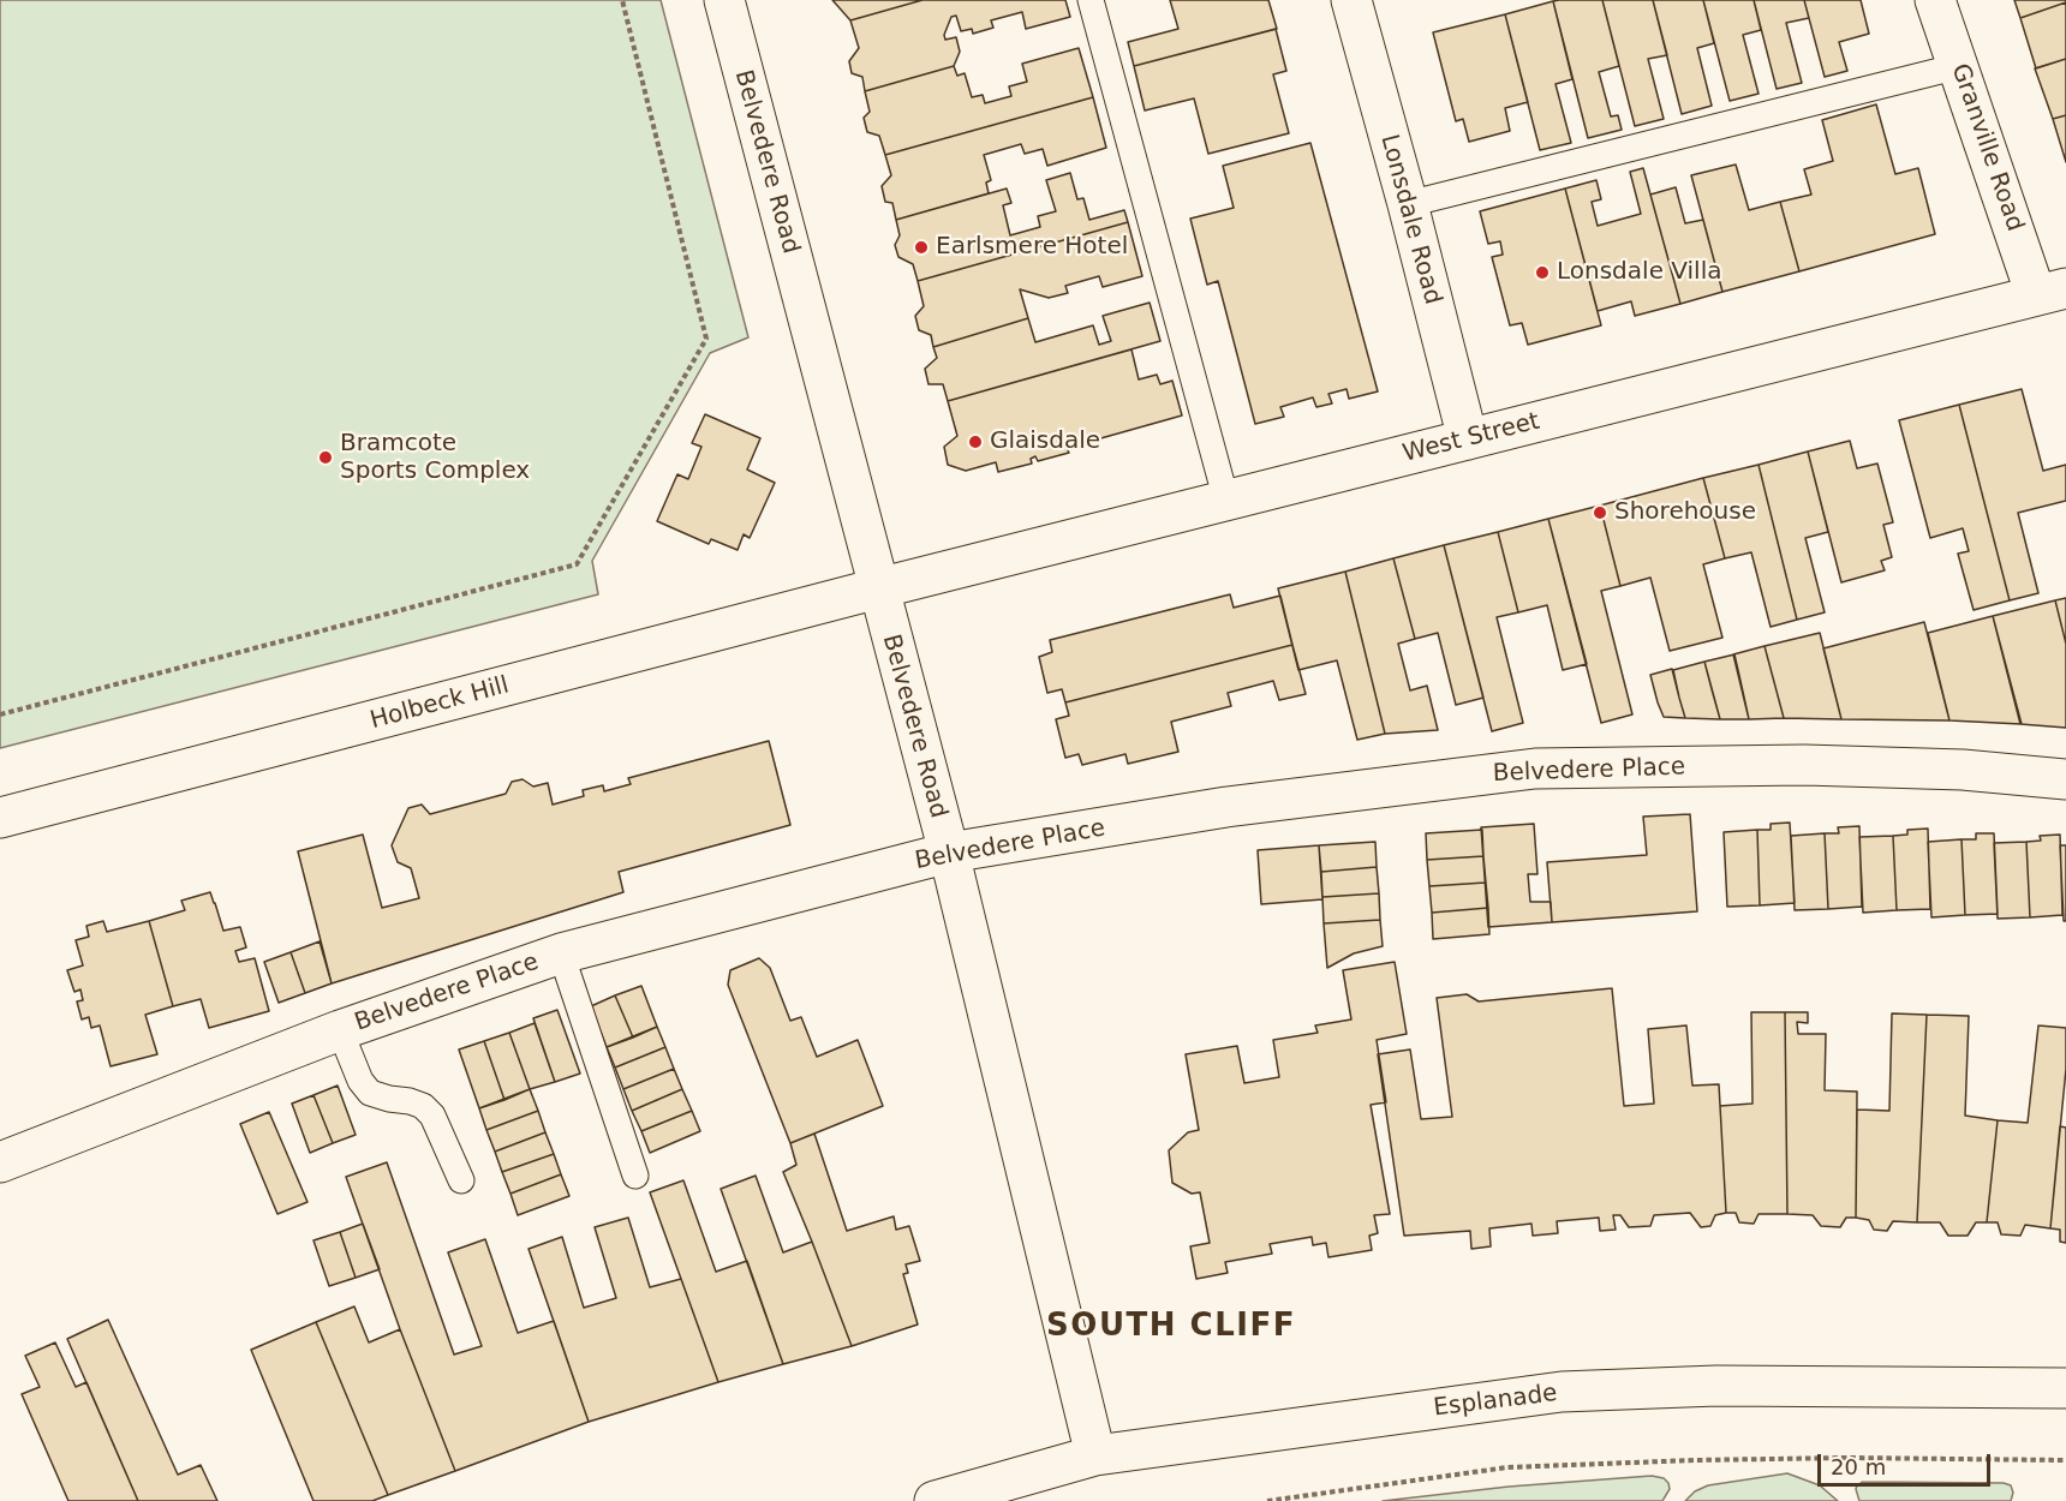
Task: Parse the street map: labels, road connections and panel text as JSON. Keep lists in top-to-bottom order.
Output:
{
  "streets": {
    "street": [
      "Granville Road",
      "Belvedere Road",
      "Lonsdale Road",
      "West Street",
      "Holbeck Hill",
      "Belvedere Place",
      "Esplanade"
    ]
  },
  "crossings": [
    ["Granville Road", "West Street"],
    ["Belvedere Road", "West Street"],
    ["Belvedere Road", "Holbeck Hill"],
    ["Belvedere Road", "Belvedere Place"],
    ["Belvedere Road", "Esplanade"],
    ["Lonsdale Road", "West Street"],
    ["West Street", "Holbeck Hill"]
  ],
  "districts": ["SOUTH CLIFF"],
  "places": [
    "Earlsmere Hotel",
    "Lonsdale Villa",
    "Glaisdale",
    "Bramcote Sports Complex",
    "Shorehouse"
  ],
  "scale_bar": "20 m"
}
